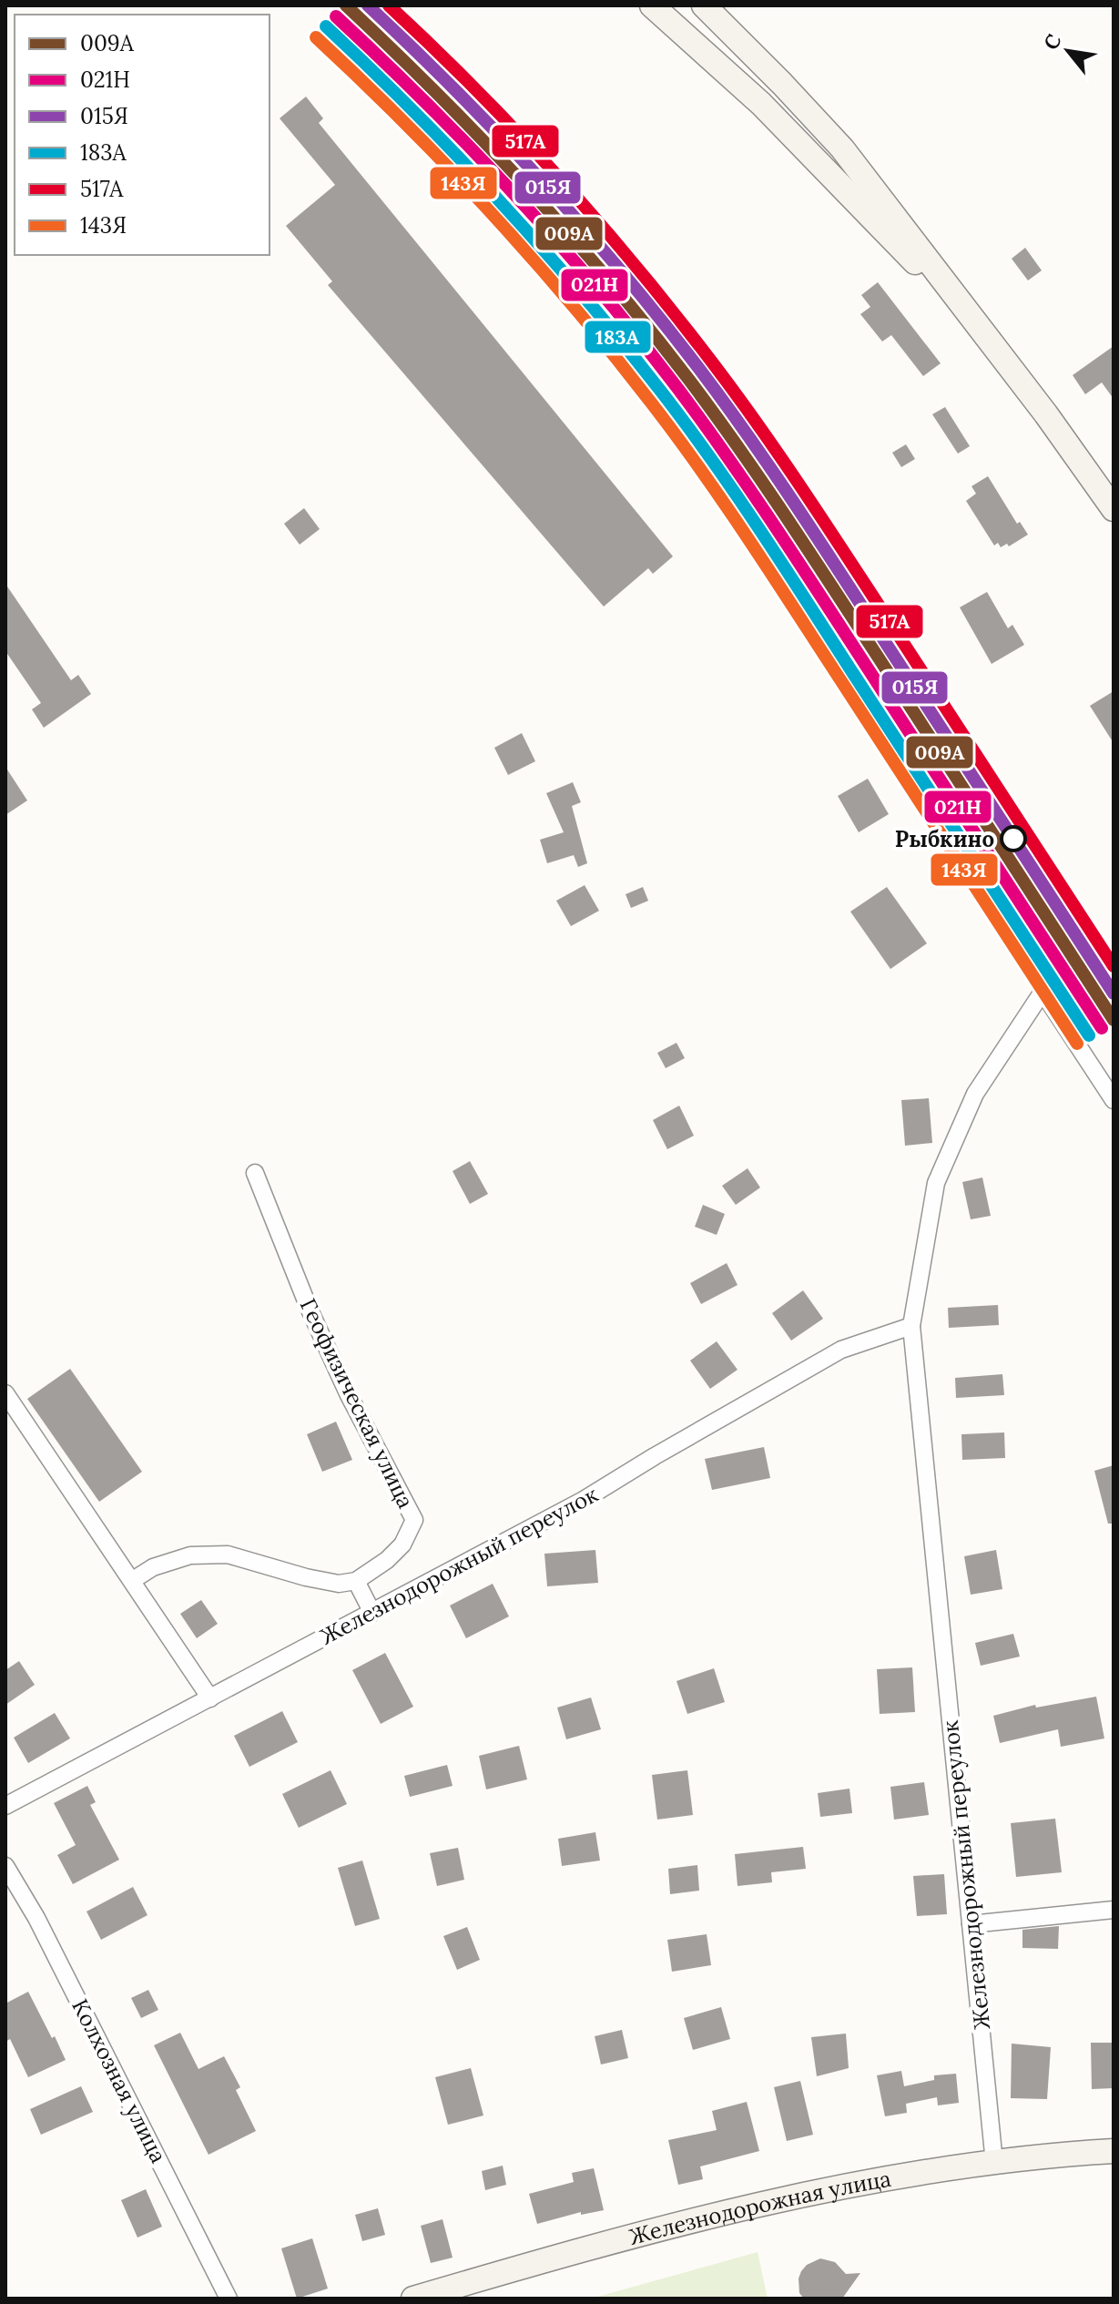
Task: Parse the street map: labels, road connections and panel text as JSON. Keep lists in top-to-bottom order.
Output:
{
  "streets": {
    "main road": ["Железнодорожная улица"],
    "street": ["Геофизическая улица", "Железнодорожный переулок", "Колхозная улица"]
  },
  "crossings": [
    ["Железнодорожный переулок", "Железнодорожная улица"]
  ],
  "places": ["Рыбкино"],
  "lines": [
    "transit line 009А",
    "transit line 015Я",
    "transit line 517А",
    "transit line 021Н",
    "transit line 183А",
    "transit line 143Я"
  ],
  "legend": [
    "009А",
    "021Н",
    "015Я",
    "183А",
    "517А",
    "143Я"
  ],
  "north": "top left"
}
